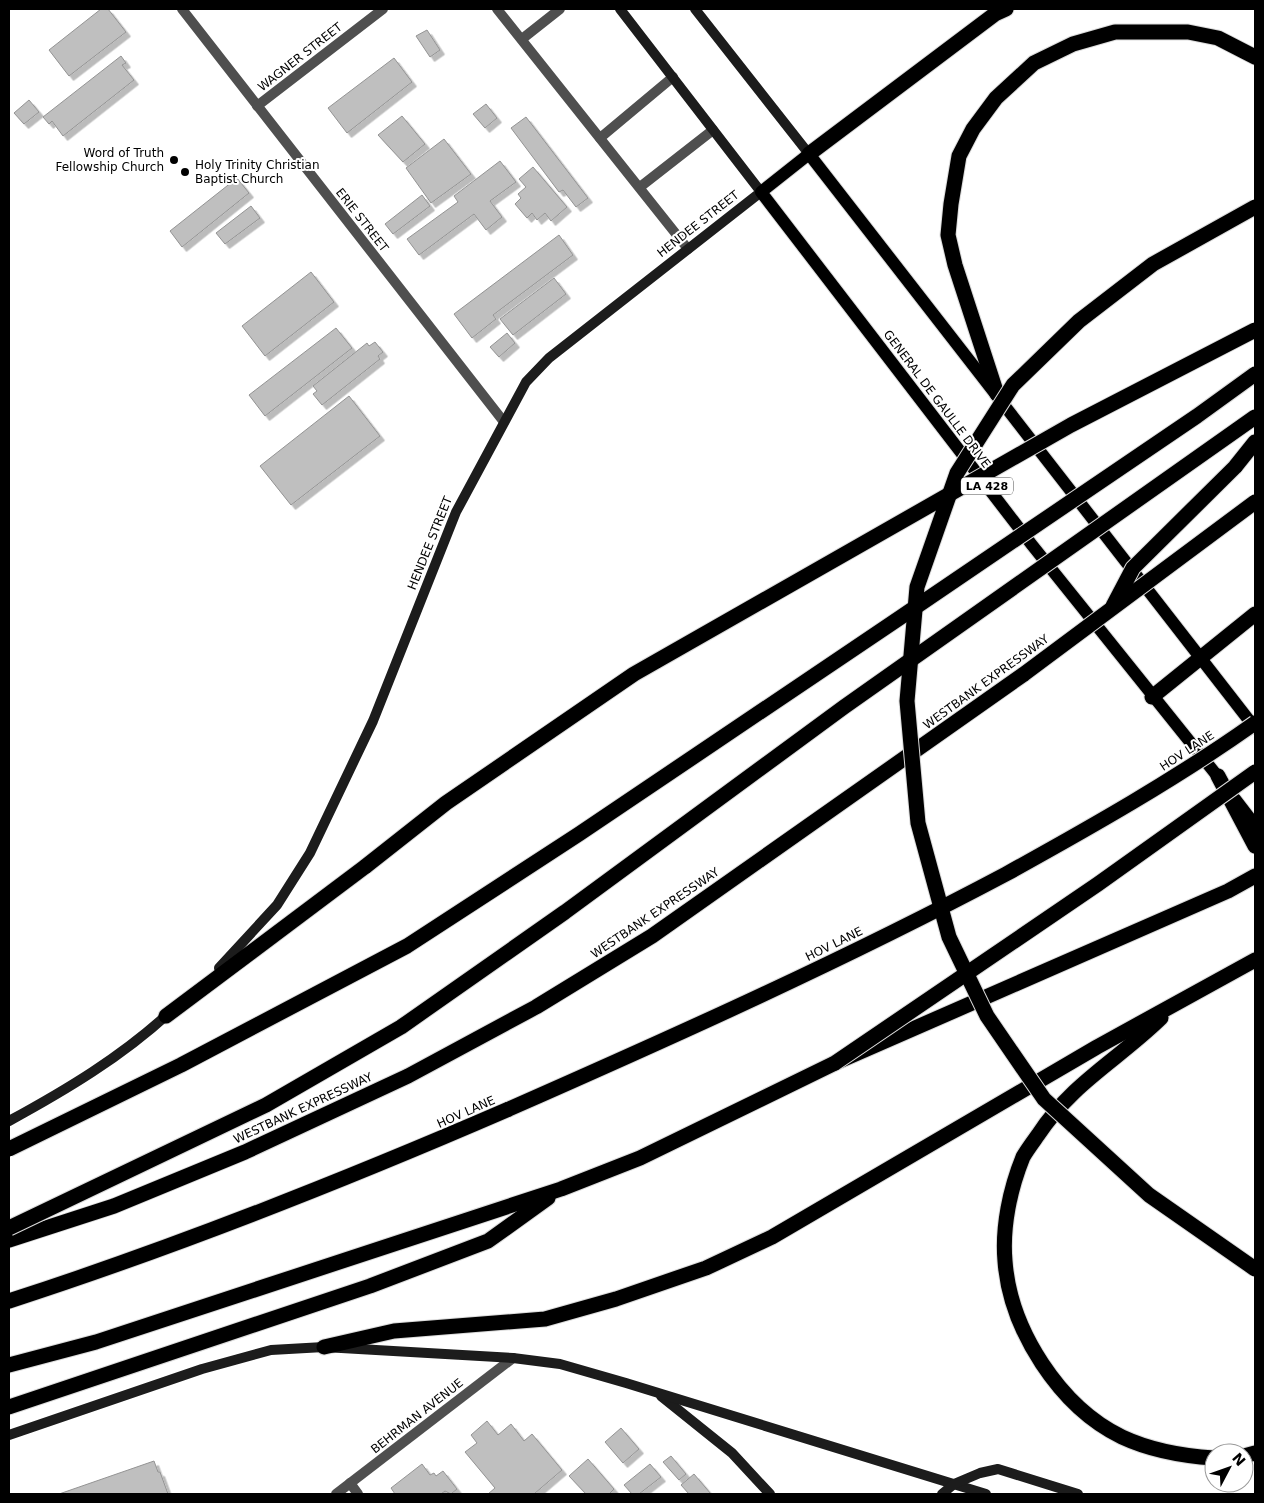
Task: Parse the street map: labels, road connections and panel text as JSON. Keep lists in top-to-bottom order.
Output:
{
  "streets": {
    "highway": ["WESTBANK EXPRESSWAY", "HOV LANE"],
    "main road": ["HENDEE STREET", "GENERAL DE GAULLE DRIVE", "LA 428"],
    "street": ["WAGNER STREET", "ERIE STREET", "BEHRMAN AVENUE"]
  },
  "crossings": [
    ["WAGNER STREET", "ERIE STREET"],
    ["ERIE STREET", "HENDEE STREET"],
    ["HENDEE STREET", "GENERAL DE GAULLE DRIVE"]
  ],
  "places": ["Word of Truth Fellowship Church", "Holy Trinity Christian Baptist Church"],
  "north": "top right"
}
